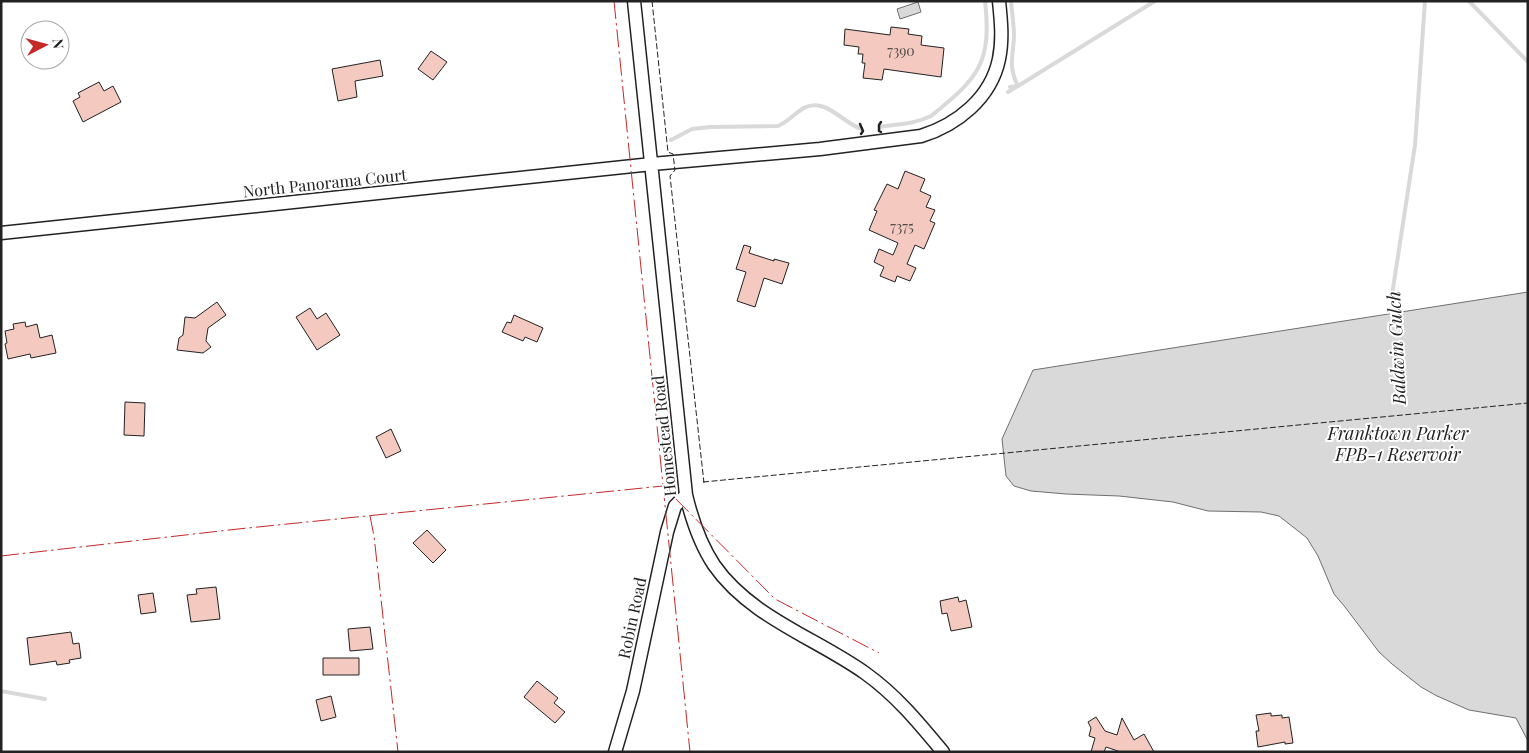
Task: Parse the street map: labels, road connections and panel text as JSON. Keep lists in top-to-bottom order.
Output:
{
  "streets": {
    "street": ["North Panorama Court", "Homestead Road", "Robin Road"]
  },
  "crossings": [
    ["North Panorama Court", "Homestead Road"],
    ["Homestead Road", "Robin Road"]
  ],
  "water": ["Baldwin Gulch", "Franktown Parker FPB-1 Reservoir"],
  "house_numbers": ["7390", "7375"],
  "north": "right"
}
